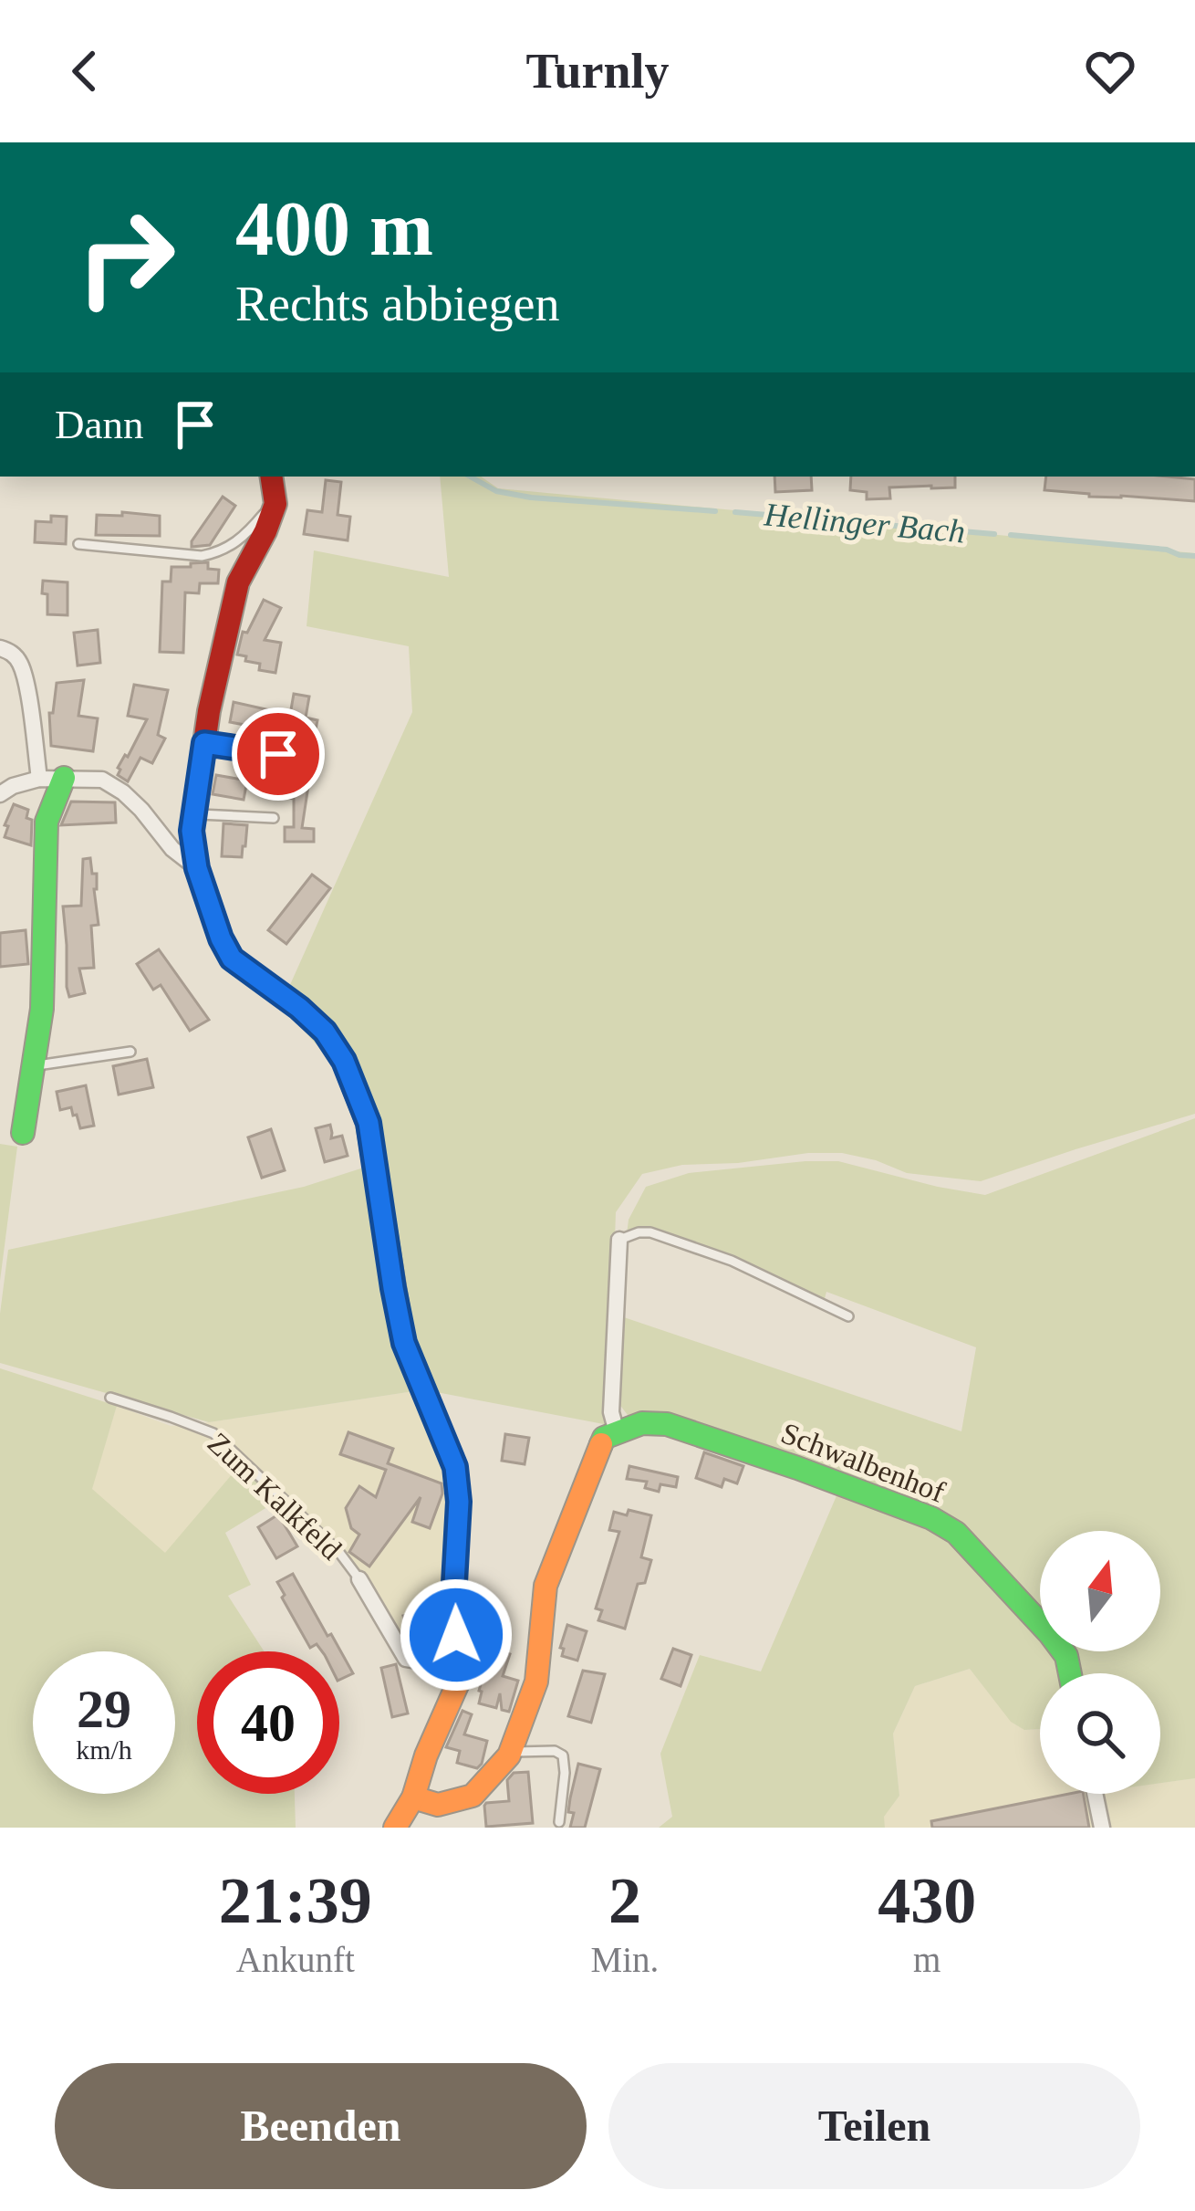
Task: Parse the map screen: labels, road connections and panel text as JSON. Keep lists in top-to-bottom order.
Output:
{
  "streets": {
    "street": ["Schwalbenhof", "Zum Kalkfeld"]
  },
  "water": ["Hellinger Bach"],
  "north": "top",
  "page": {
    "header": "Turnly",
    "turn": ["400 m", "Rechts abbiegen"],
    "then": "Dann",
    "speed": "29 km/h",
    "limit": "40",
    "eta": [
      "21:39",
      "Ankunft",
      "2",
      "Min.",
      "430",
      "m"
    ],
    "buttons": ["Beenden", "Teilen"]
  }
}
